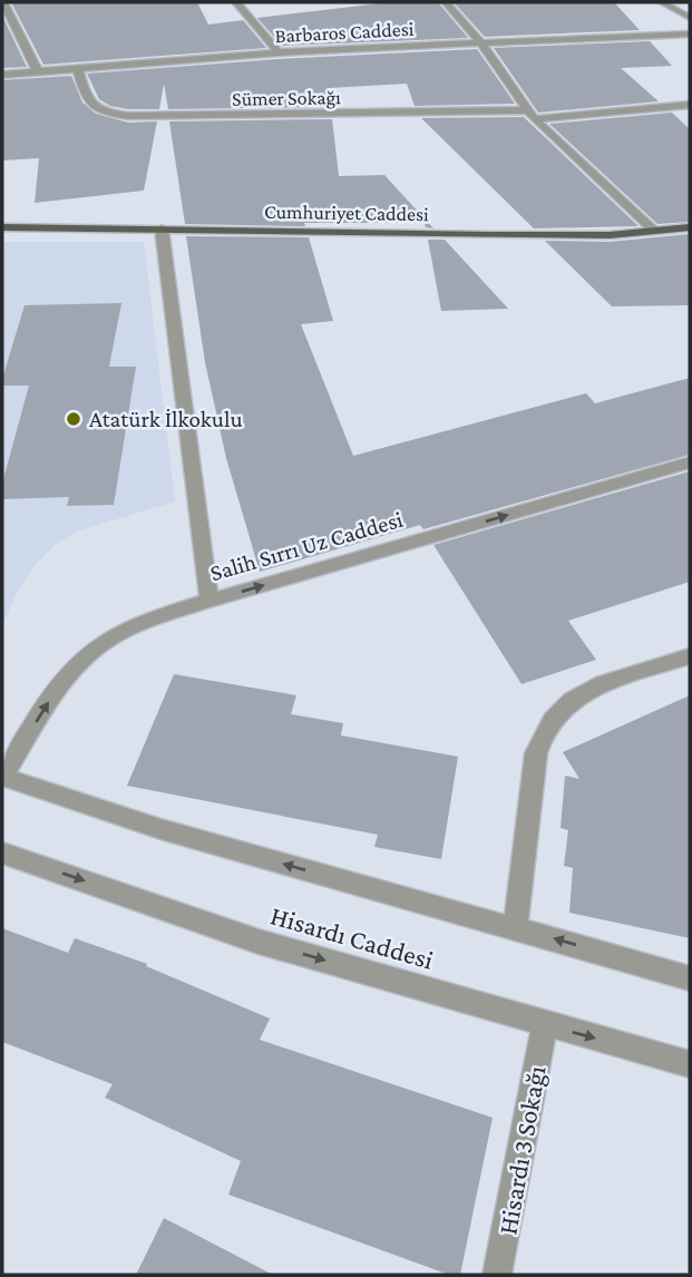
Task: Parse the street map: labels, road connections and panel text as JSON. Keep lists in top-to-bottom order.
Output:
{
  "streets": {
    "main road": ["Cumhuriyet Caddesi"],
    "street": [
      "Barbaros Caddesi",
      "Sümer Sokağı",
      "Salih Sırrı Uz Caddesi",
      "Hisardı Caddesi",
      "Hisardı 3 Sokağı"
    ]
  },
  "crossings": [
    ["Barbaros Caddesi", "Sümer Sokağı"],
    ["Hisardı Caddesi", "Hisardı 3 Sokağı"]
  ],
  "one_way": ["Salih Sırrı Uz Caddesi"],
  "places": ["Atatürk İlkokulu"]
}
